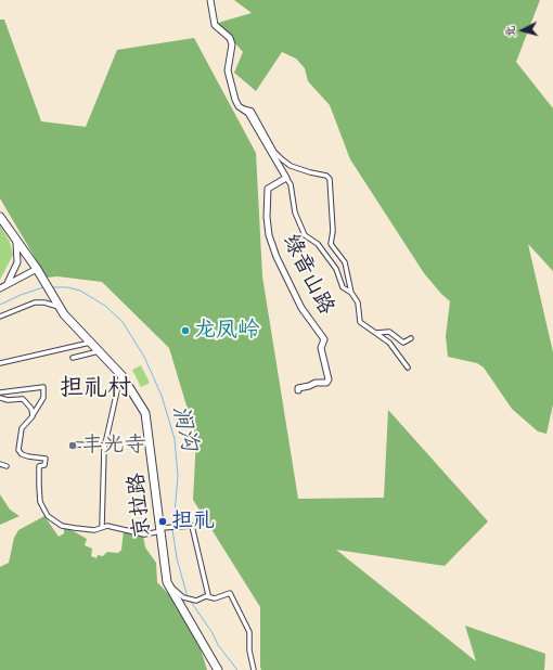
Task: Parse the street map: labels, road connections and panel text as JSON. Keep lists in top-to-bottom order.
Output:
{
  "streets": {
    "highway": ["京拉路"],
    "street": ["绿音山路"]
  },
  "districts": ["担礼村"],
  "water": ["涧沟"],
  "places": ["龙凤岭", "丰光寺", "担礼"],
  "north": "left"
}
